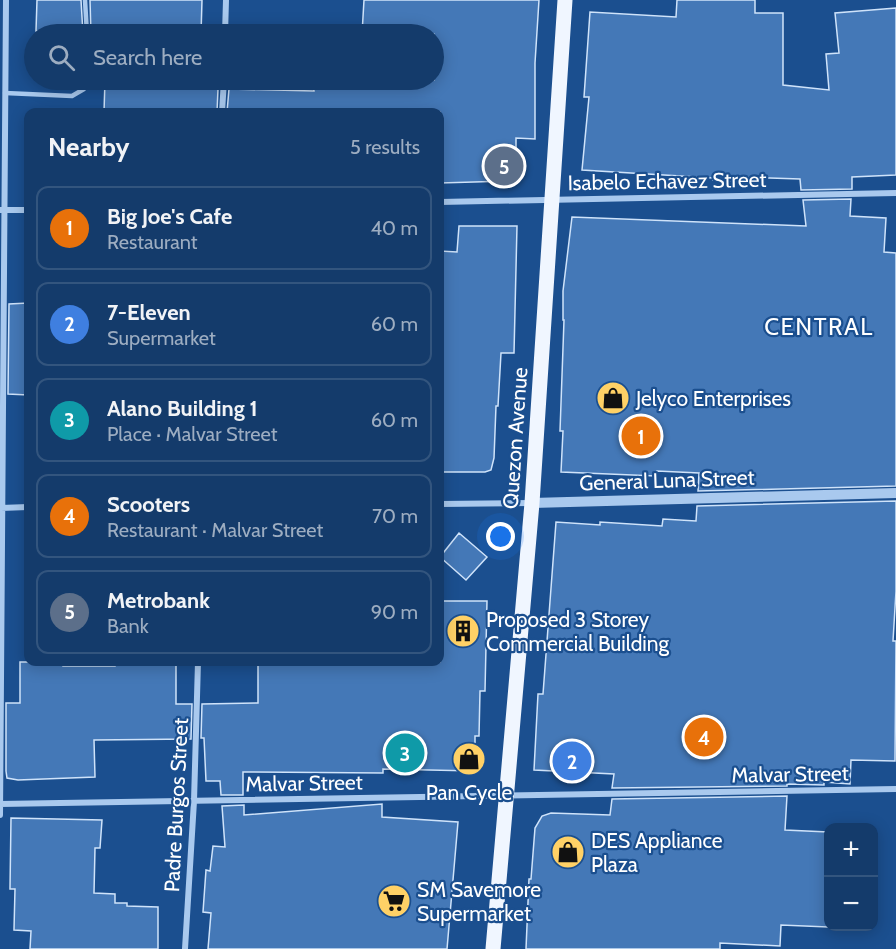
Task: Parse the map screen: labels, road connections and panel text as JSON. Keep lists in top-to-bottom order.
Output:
{
  "streets": {
    "main road": ["Quezon Avenue"],
    "street": [
      "Isabelo Echavez Street",
      "General Luna Street",
      "Malvar Street",
      "Padre Burgos Street"
    ]
  },
  "crossings": [
    ["Isabelo Echavez Street", "Quezon Avenue"],
    ["Quezon Avenue", "General Luna Street"],
    ["Quezon Avenue", "Malvar Street"],
    ["Malvar Street", "Padre Burgos Street"]
  ],
  "districts": ["CENTRAL"],
  "places": {
    "shop": ["Jelyco Enterprises", "Pan Cycle", "DES Appliance Plaza"],
    "building": ["Proposed 3 Storey Commercial Building"],
    "supermarket": ["SM Savemore Supermarket"]
  },
  "page": {
    "search": "Search here",
    "heading": ["Nearby", "5 results"],
    "pins": [
      "5",
      "1",
      "4",
      "3",
      "2"
    ],
    "list": [
      {
        "mark": "1",
        "name": "Big Joe's Cafe",
        "note": "Restaurant",
        "value": "40 m"
      },
      {
        "mark": "2",
        "name": "7-Eleven",
        "note": "Supermarket",
        "value": "60 m"
      },
      {
        "mark": "3",
        "name": "Alano Building 1",
        "note": "Place · Malvar Street",
        "value": "60 m"
      },
      {
        "mark": "4",
        "name": "Scooters",
        "note": "Restaurant · Malvar Street",
        "value": "70 m"
      },
      {
        "mark": "5",
        "name": "Metrobank",
        "note": "Bank",
        "value": "90 m"
      }
    ],
    "map_buttons": ["+", "−"]
  }
}
